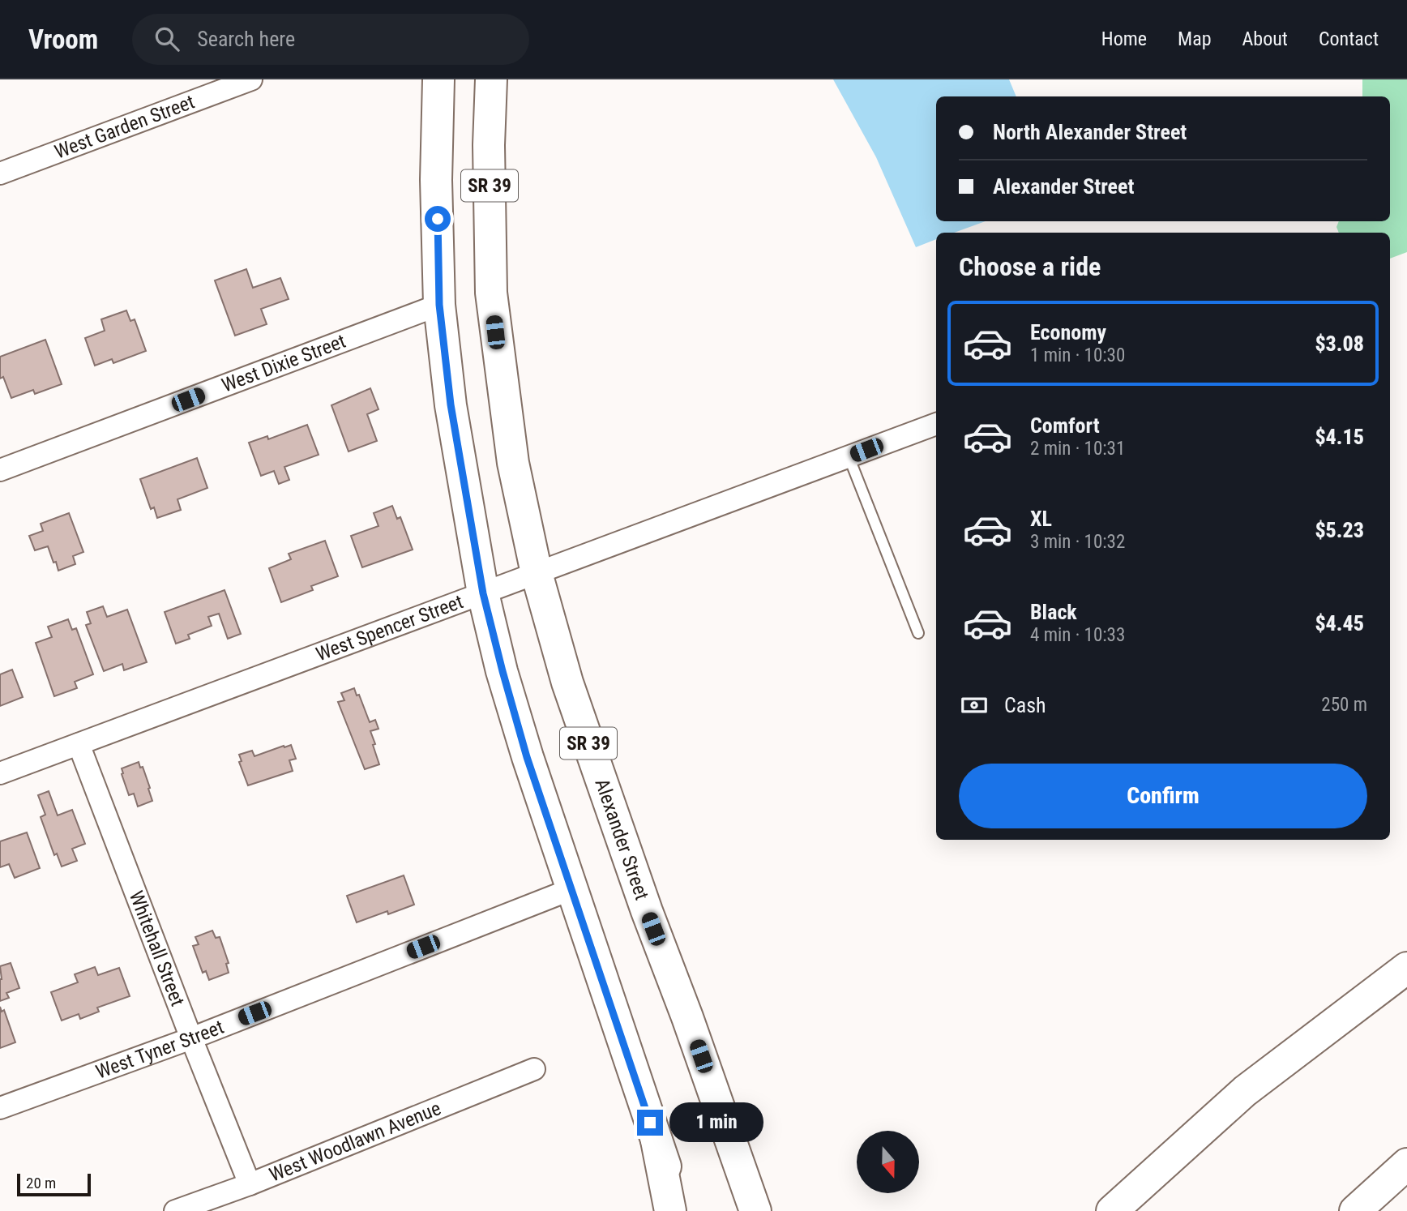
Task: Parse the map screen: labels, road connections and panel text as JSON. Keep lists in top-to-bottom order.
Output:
{
  "streets": {
    "main road": ["SR 39", "Alexander Street"],
    "street": [
      "West Garden Street",
      "West Dixie Street",
      "West Spencer Street",
      "Whitehall Street",
      "West Tyner Street",
      "West Woodlawn Avenue"
    ]
  },
  "crossings": [
    ["SR 39", "West Dixie Street"],
    ["SR 39", "West Spencer Street"],
    ["SR 39", "West Tyner Street"],
    ["West Spencer Street", "Alexander Street"],
    ["West Spencer Street", "Whitehall Street"],
    ["Whitehall Street", "West Tyner Street"],
    ["Whitehall Street", "West Woodlawn Avenue"]
  ],
  "scale_bar": "20 m",
  "north": "bottom",
  "page": {
    "header": "Vroom",
    "search": "Search here",
    "nav": [
      "Home",
      "Map",
      "About",
      "Contact"
    ],
    "banner": ["North Alexander Street", "Alexander Street"],
    "heading": "Choose a ride",
    "list": [
      {
        "name": "Economy",
        "note": "1 min · 10:30",
        "value": "$3.08"
      },
      {
        "name": "Comfort",
        "note": "2 min · 10:31",
        "value": "$4.15"
      },
      {
        "name": "XL",
        "note": "3 min · 10:32",
        "value": "$5.23"
      },
      {
        "name": "Black",
        "note": "4 min · 10:33",
        "value": "$4.45"
      }
    ],
    "pay": ["Cash", "250 m"],
    "buttons": "Confirm",
    "bubble": "1 min",
    "scale": "20 m"
  }
}
